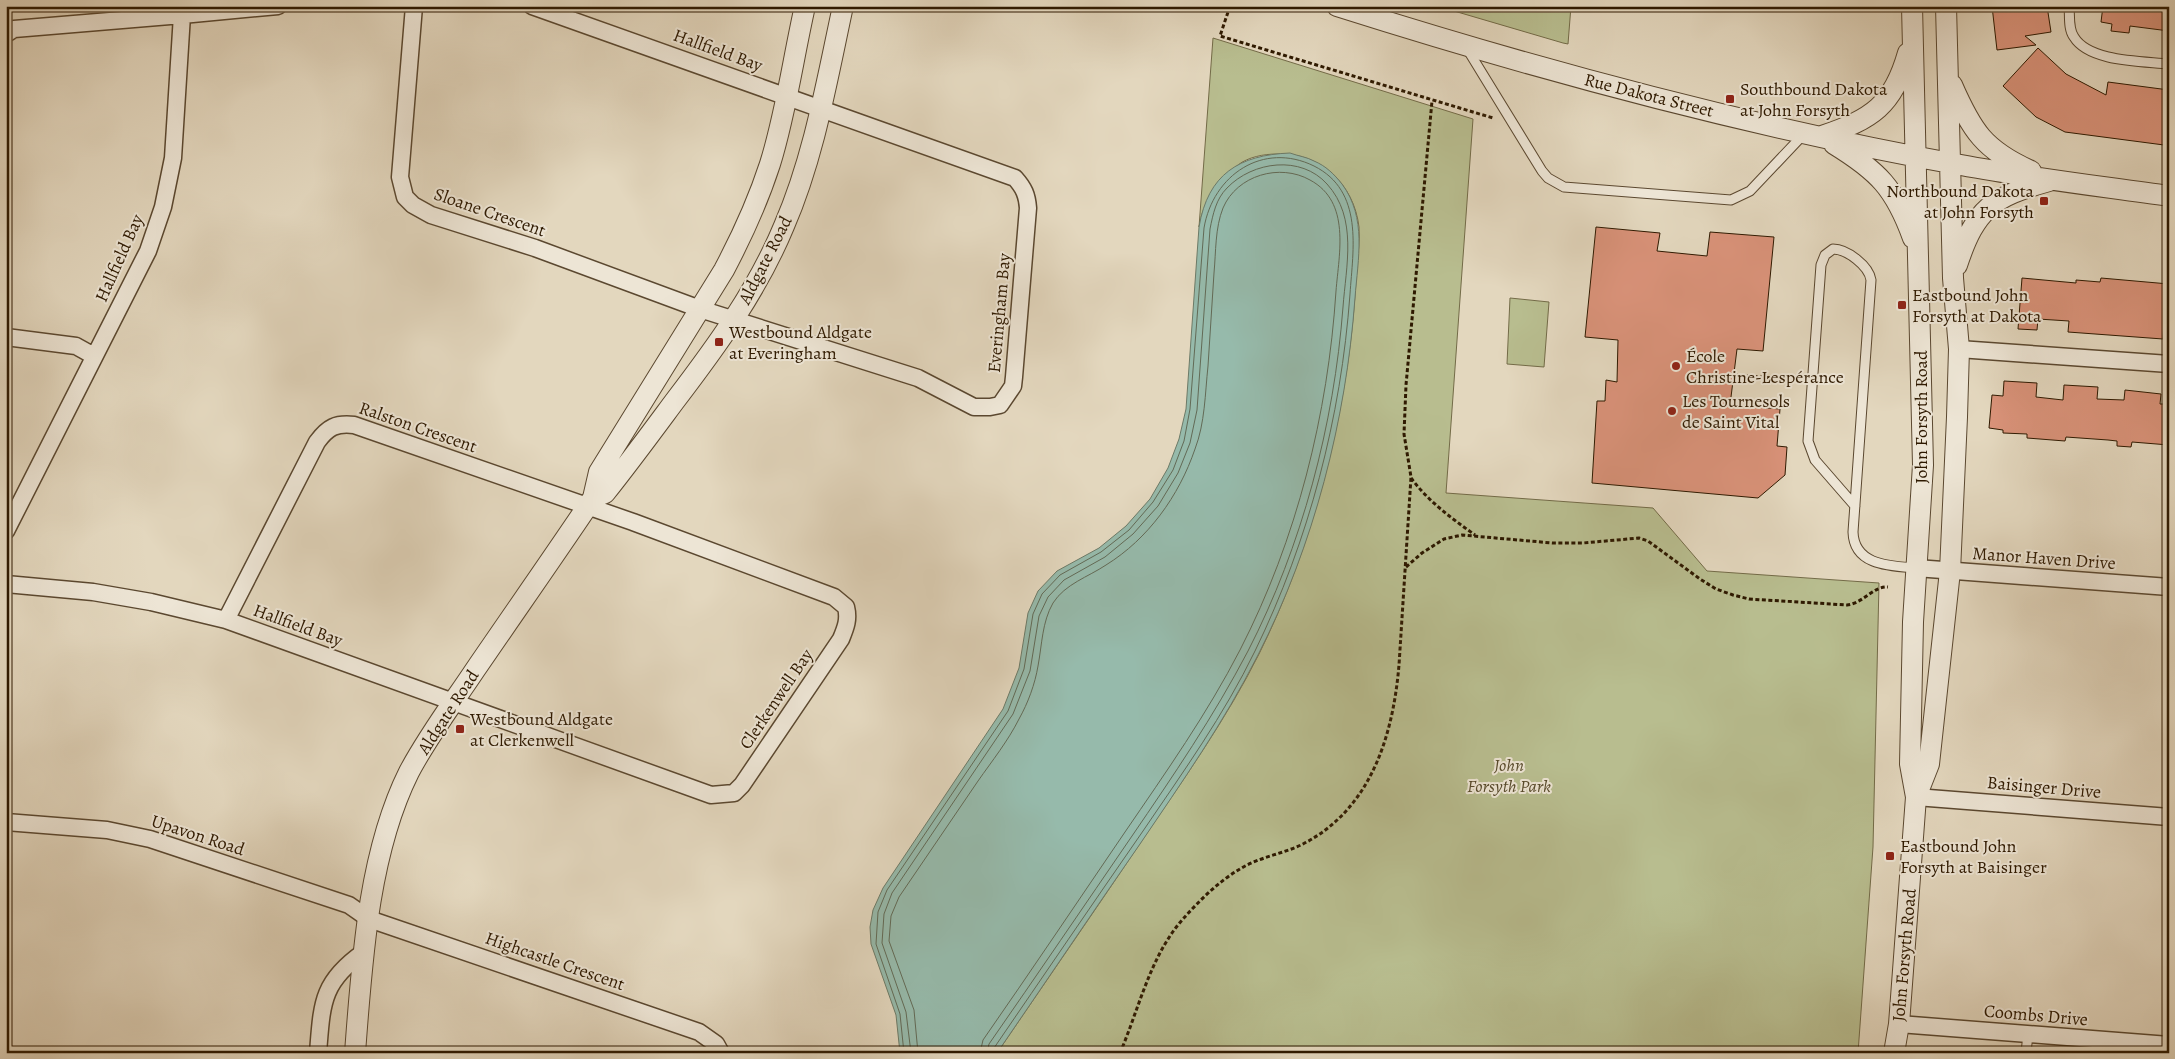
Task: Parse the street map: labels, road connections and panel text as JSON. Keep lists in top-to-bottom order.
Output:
{
  "streets": {
    "street": [
      "Hallfield Bay",
      "Rue Dakota Street",
      "Sloane Crescent",
      "Aldgate Road",
      "Everingham Bay",
      "John Forsyth Road",
      "Ralston Crescent",
      "Manor Haven Drive",
      "Clerkenwell Bay",
      "Baisinger Drive",
      "Upavon Road",
      "Highcastle Crescent",
      "Coombs Drive"
    ]
  },
  "crossings": [
    ["Hallfield Bay", "Aldgate Road"],
    ["Hallfield Bay", "Everingham Bay"],
    ["Hallfield Bay", "Ralston Crescent"],
    ["Hallfield Bay", "Clerkenwell Bay"],
    ["Rue Dakota Street", "John Forsyth Road"],
    ["Sloane Crescent", "Aldgate Road"],
    ["Sloane Crescent", "Everingham Bay"],
    ["Aldgate Road", "Everingham Bay"],
    ["Aldgate Road", "Ralston Crescent"],
    ["Aldgate Road", "Clerkenwell Bay"],
    ["Aldgate Road", "Upavon Road"],
    ["Aldgate Road", "Highcastle Crescent"],
    ["John Forsyth Road", "Manor Haven Drive"],
    ["John Forsyth Road", "Baisinger Drive"],
    ["John Forsyth Road", "Coombs Drive"],
    ["Ralston Crescent", "Clerkenwell Bay"],
    ["Upavon Road", "Highcastle Crescent"]
  ],
  "parks": ["John Forsyth Park"],
  "places": {
    "transit": [
      "Southbound Dakota at John Forsyth",
      "Northbound Dakota at John Forsyth",
      "Eastbound John Forsyth at Dakota",
      "Westbound Aldgate at Everingham",
      "Westbound Aldgate at Clerkenwell",
      "Eastbound John Forsyth at Baisinger"
    ],
    "other": ["École Christine-Lespérance", "Les Tournesols de Saint Vital"]
  }
}
